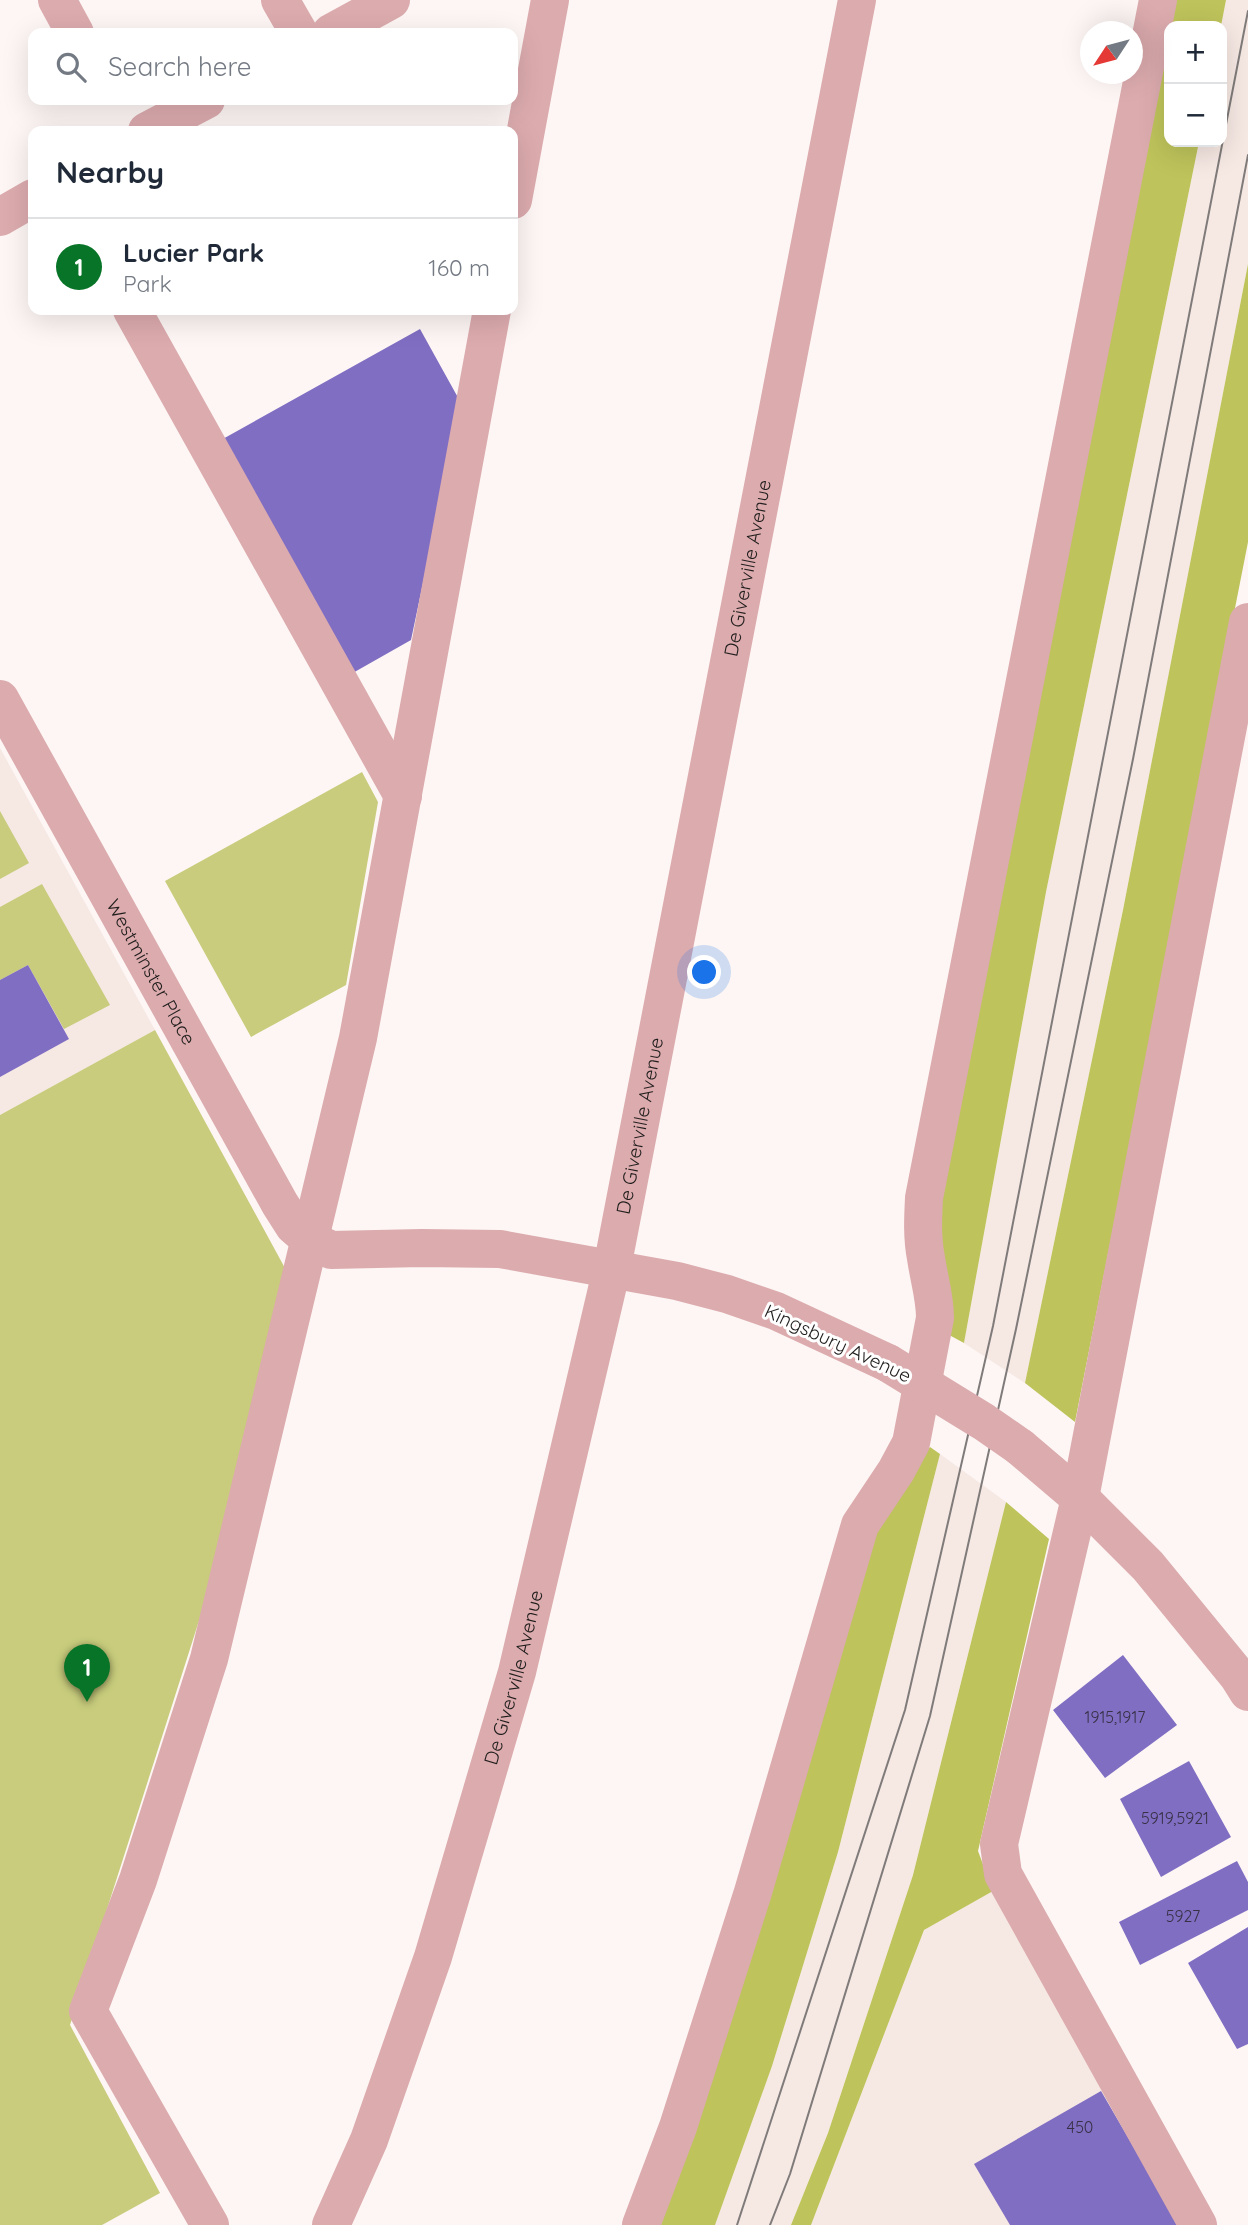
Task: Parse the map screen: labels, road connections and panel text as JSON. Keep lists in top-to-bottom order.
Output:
{
  "streets": {
    "street": ["De Giverville Avenue", "Westminster Place", "Kingsbury Avenue"]
  },
  "crossings": [
    ["De Giverville Avenue", "Kingsbury Avenue"],
    ["Westminster Place", "Kingsbury Avenue"]
  ],
  "house_numbers": [
    "1915,1917",
    "5919,5921",
    "5927",
    "450"
  ],
  "north": "bottom left",
  "page": {
    "map_buttons": ["+", "−"],
    "search": "Search here",
    "heading": "Nearby",
    "list": [
      {
        "mark": "1",
        "name": "Lucier Park",
        "note": "Park",
        "value": "160 m"
      }
    ],
    "pins": "1"
  }
}
